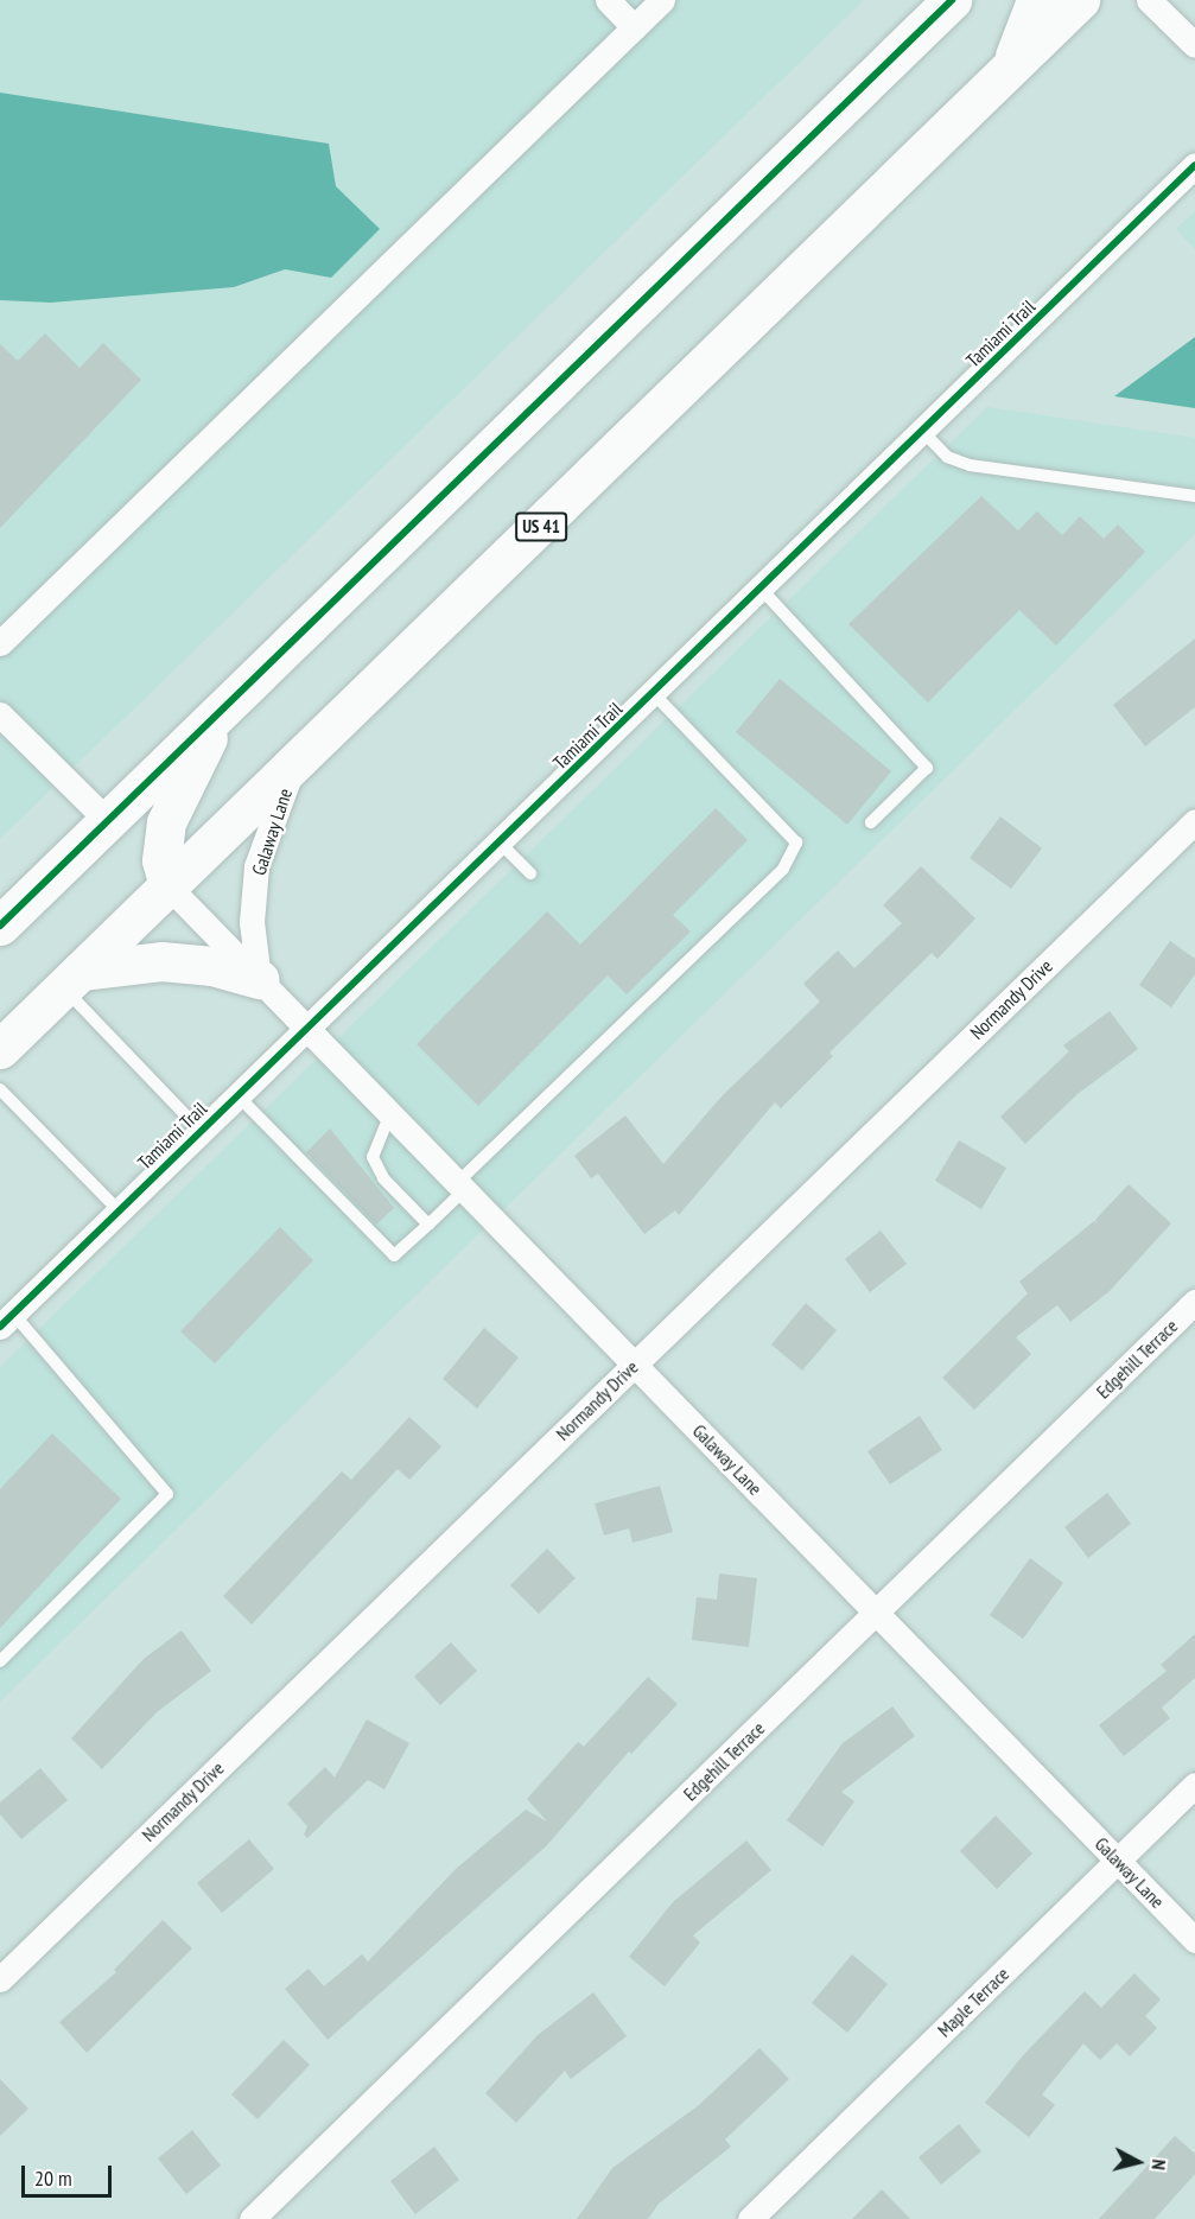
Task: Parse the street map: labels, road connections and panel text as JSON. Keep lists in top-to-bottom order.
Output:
{
  "streets": {
    "main road": ["US 41"],
    "street": [
      "Tamiami Trail",
      "Galaway Lane",
      "Normandy Drive",
      "Edgehill Terrace",
      "Maple Terrace"
    ]
  },
  "crossings": [
    ["Tamiami Trail", "Galaway Lane"],
    ["US 41", "Galaway Lane"],
    ["Galaway Lane", "Normandy Drive"],
    ["Galaway Lane", "Edgehill Terrace"],
    ["Galaway Lane", "Maple Terrace"]
  ],
  "scale_bar": "20 m",
  "north": "right"
}
